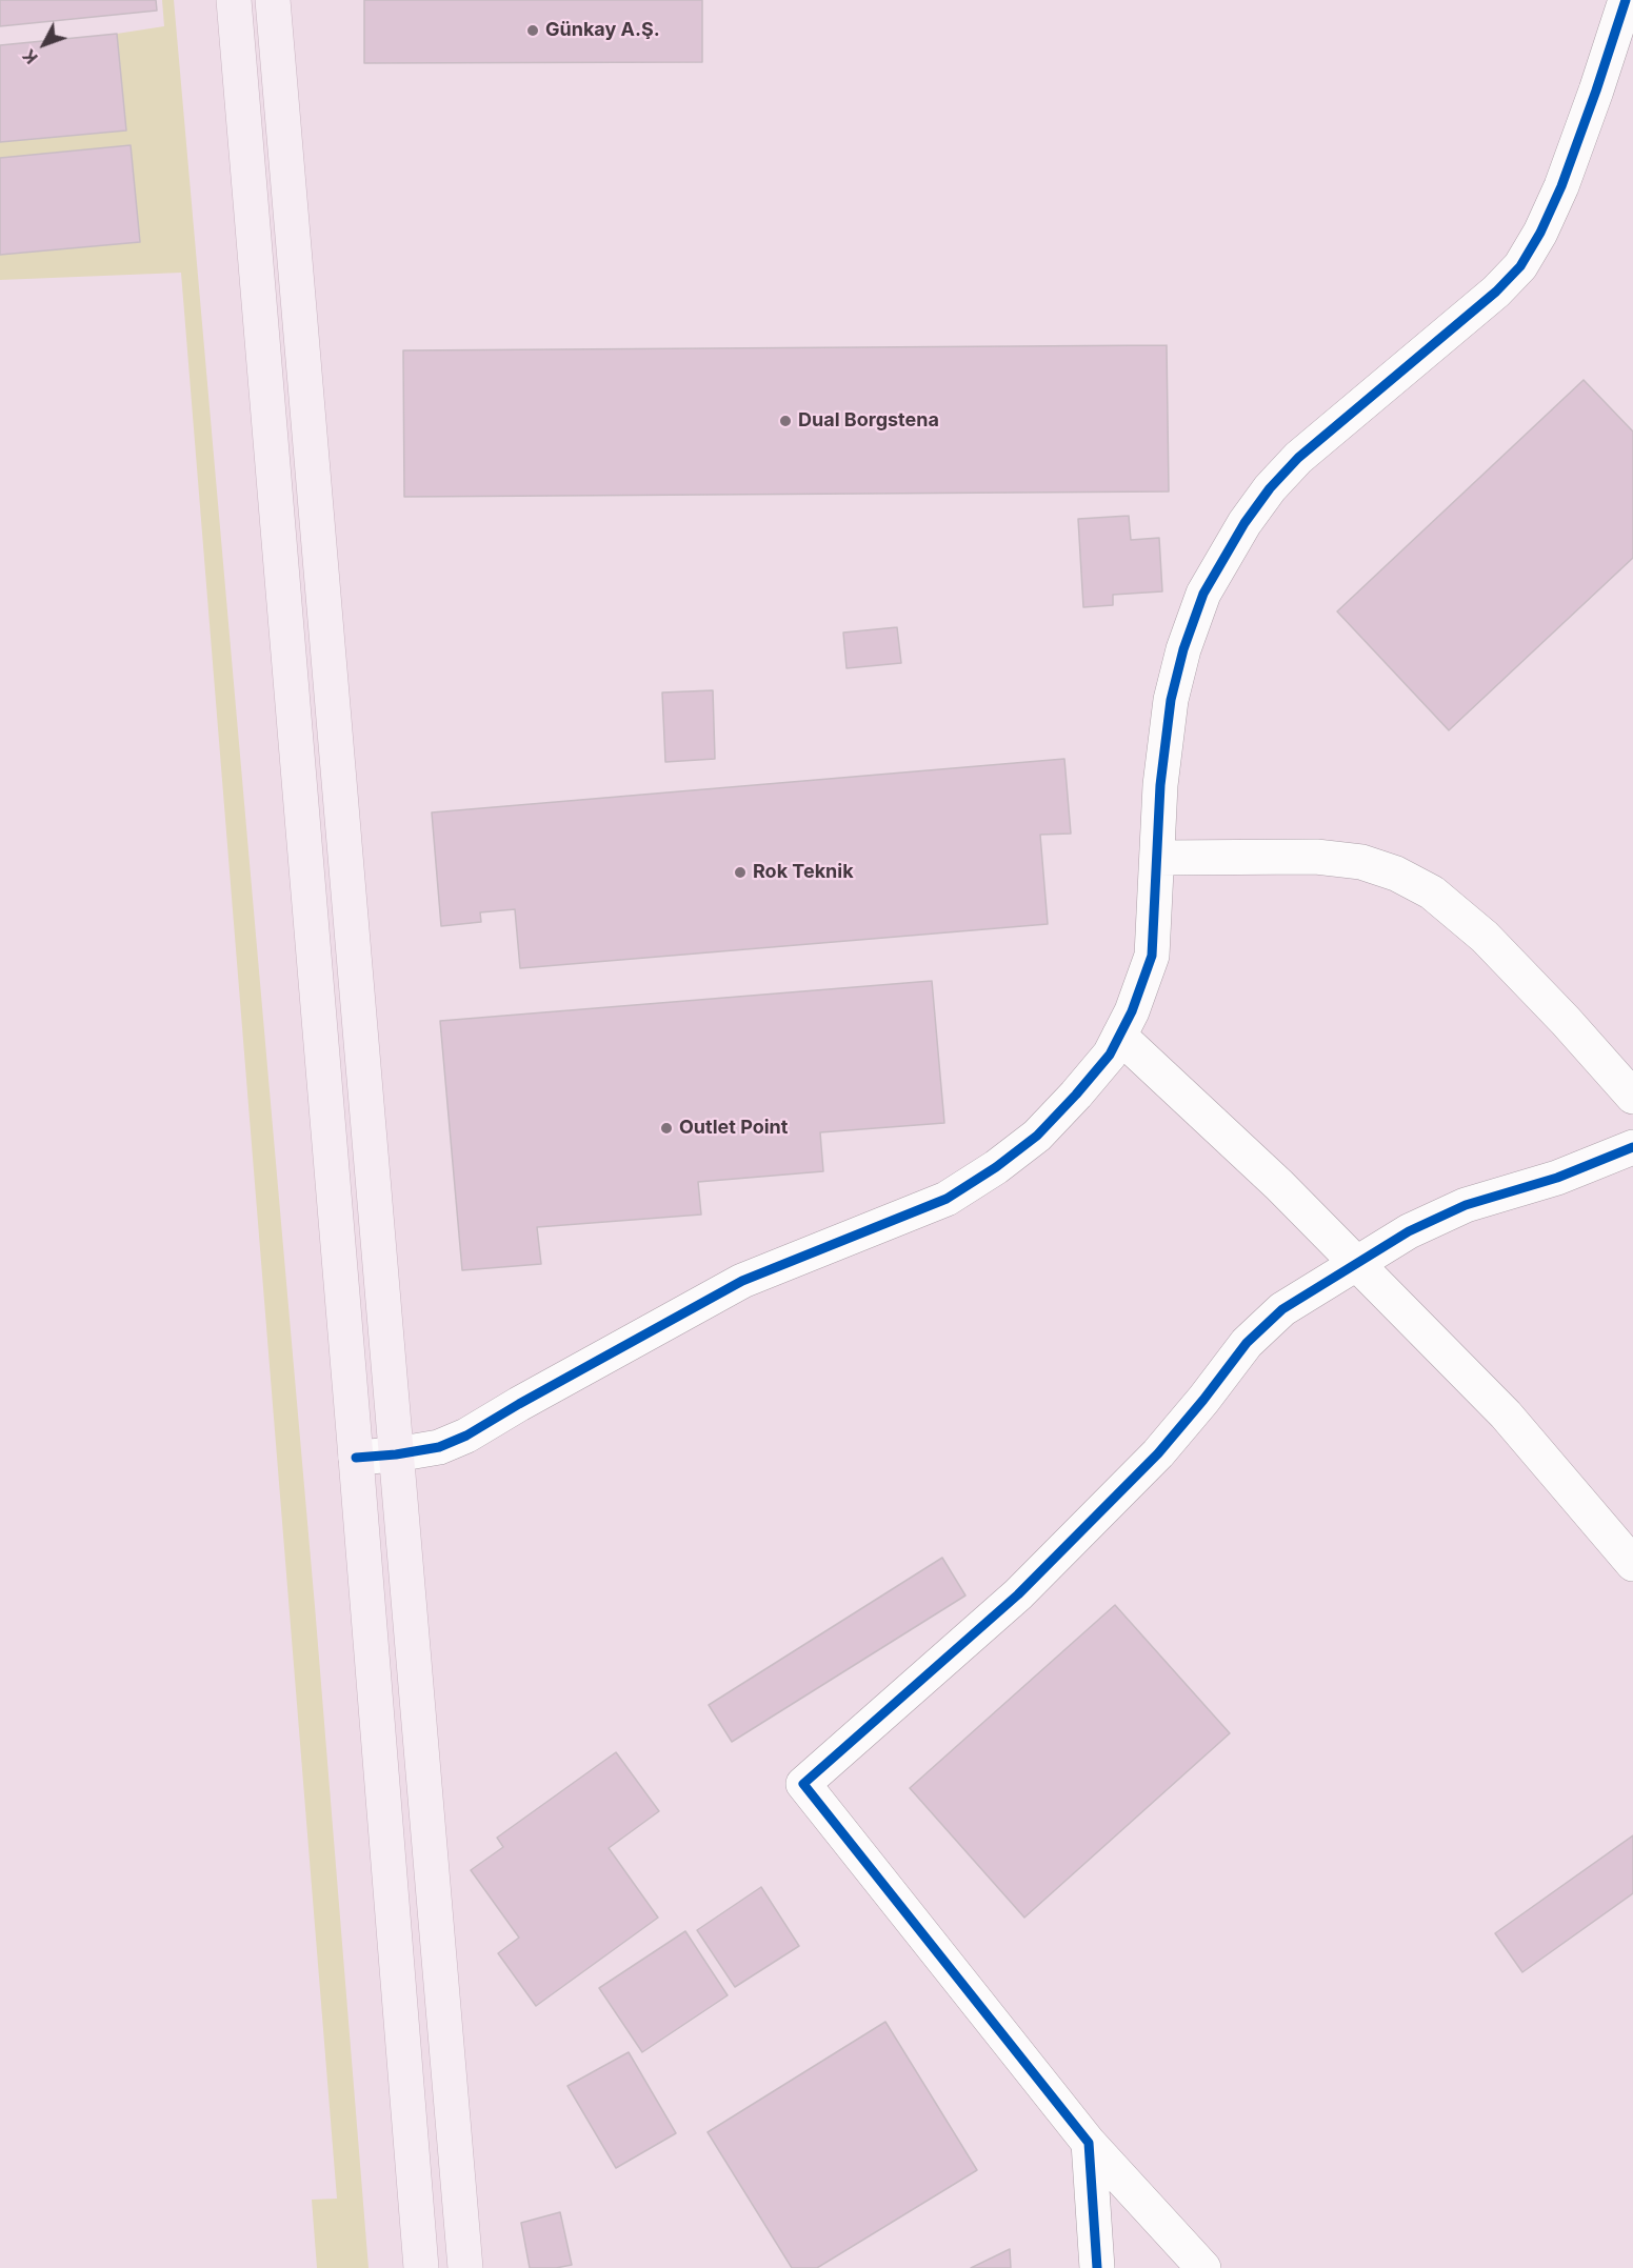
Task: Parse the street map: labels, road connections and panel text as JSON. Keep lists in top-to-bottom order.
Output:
{
  "places": [
    "Günkay A.Ş.",
    "Dual Borgstena",
    "Rok Teknik",
    "Outlet Point"
  ],
  "north": "bottom left"
}
